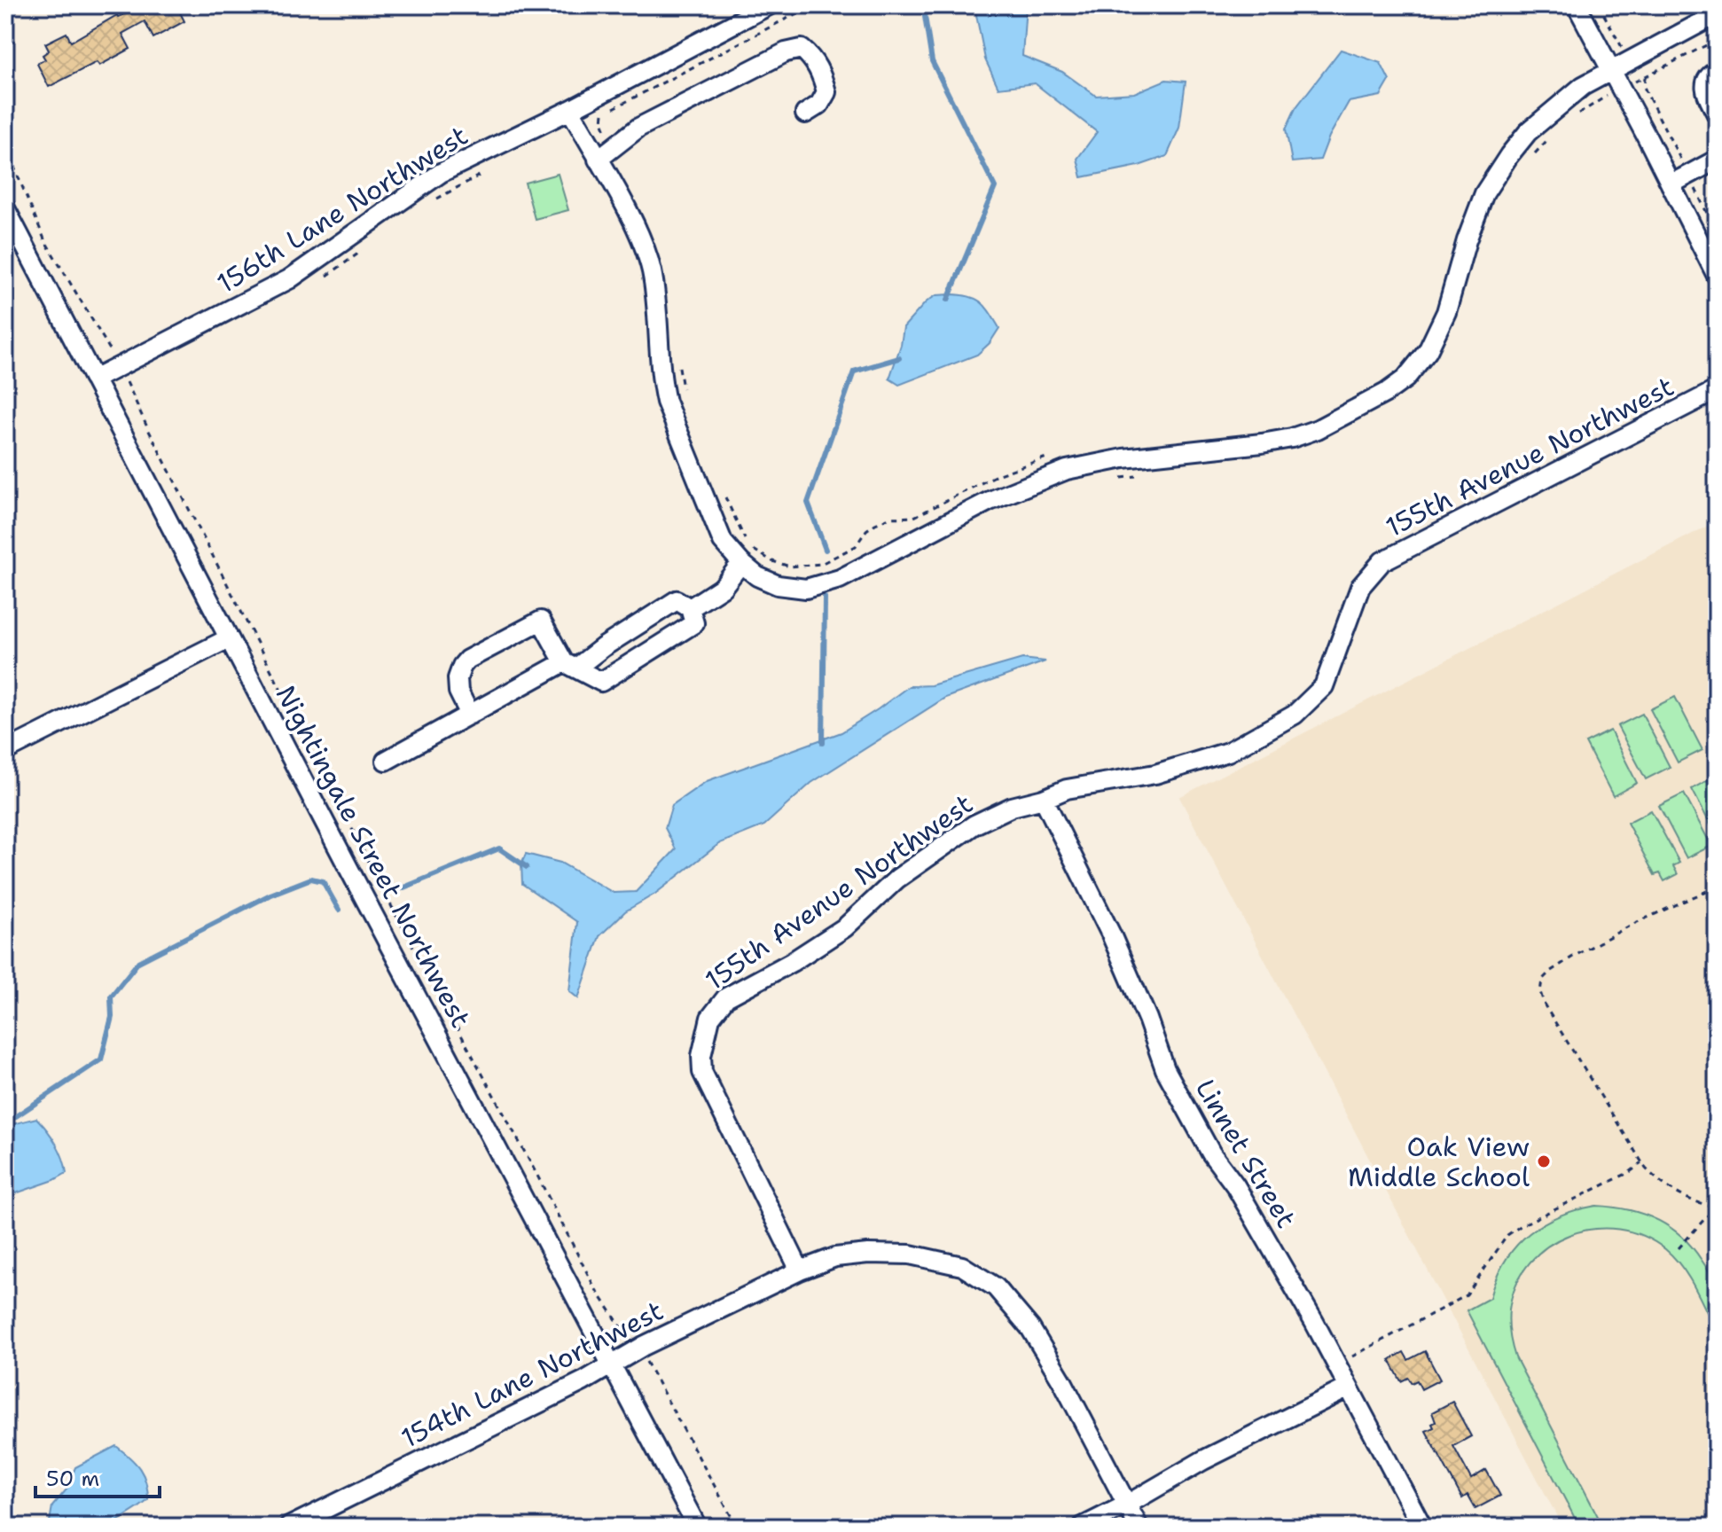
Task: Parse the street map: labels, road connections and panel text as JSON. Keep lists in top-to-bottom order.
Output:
{
  "streets": {
    "street": [
      "156th Lane Northwest",
      "155th Avenue Northwest",
      "Nightingale Street Northwest",
      "Linnet Street",
      "154th Lane Northwest"
    ]
  },
  "crossings": [
    ["156th Lane Northwest", "Nightingale Street Northwest"],
    ["155th Avenue Northwest", "Linnet Street"],
    ["155th Avenue Northwest", "154th Lane Northwest"],
    ["Nightingale Street Northwest", "154th Lane Northwest"]
  ],
  "places": ["Oak View Middle School"],
  "scale_bar": "50 m"
}
